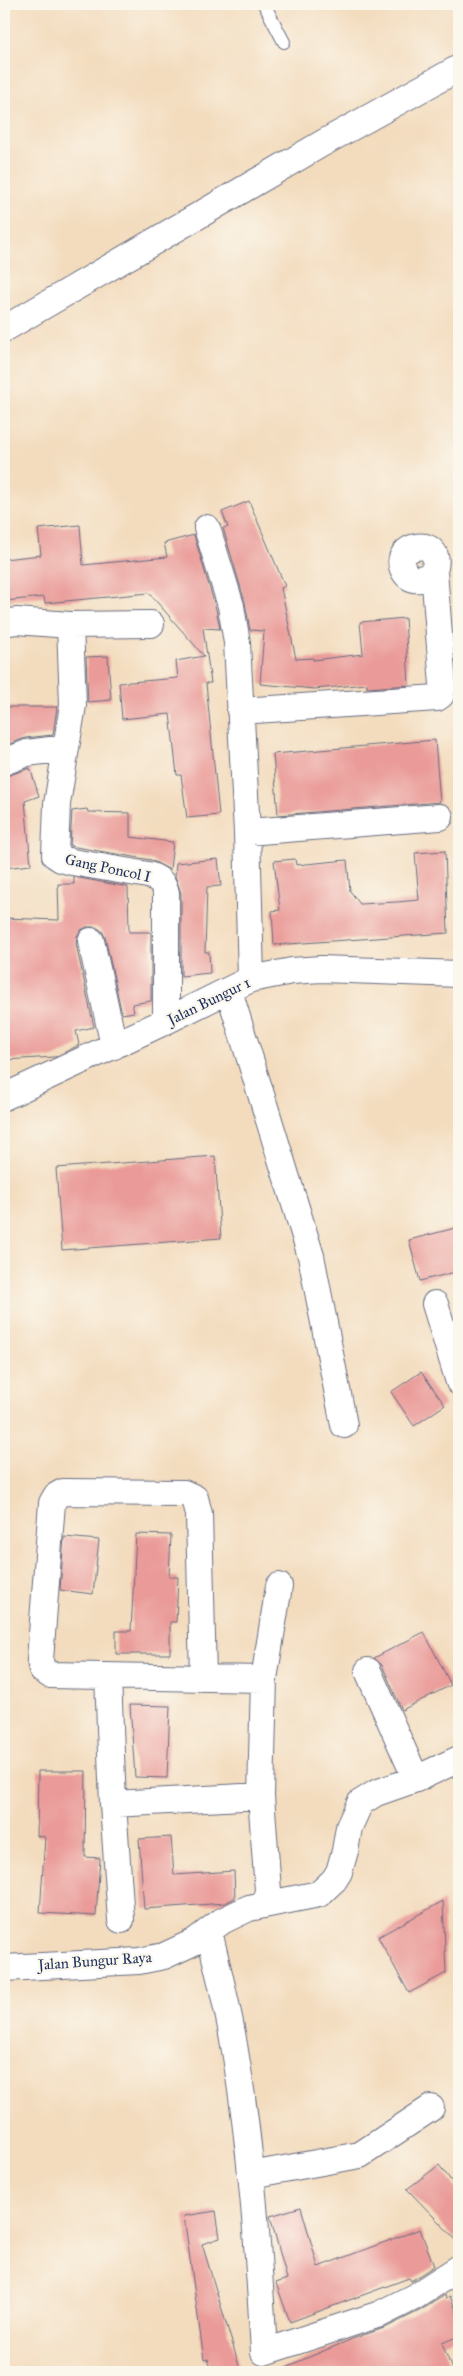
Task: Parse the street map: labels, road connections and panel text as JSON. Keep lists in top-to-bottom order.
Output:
{
  "streets": {
    "street": ["Gang Poncol I", "Jalan Bungur 1", "Jalan Bungur Raya"]
  },
  "crossings": [
    ["Gang Poncol I", "Jalan Bungur 1"]
  ]
}
